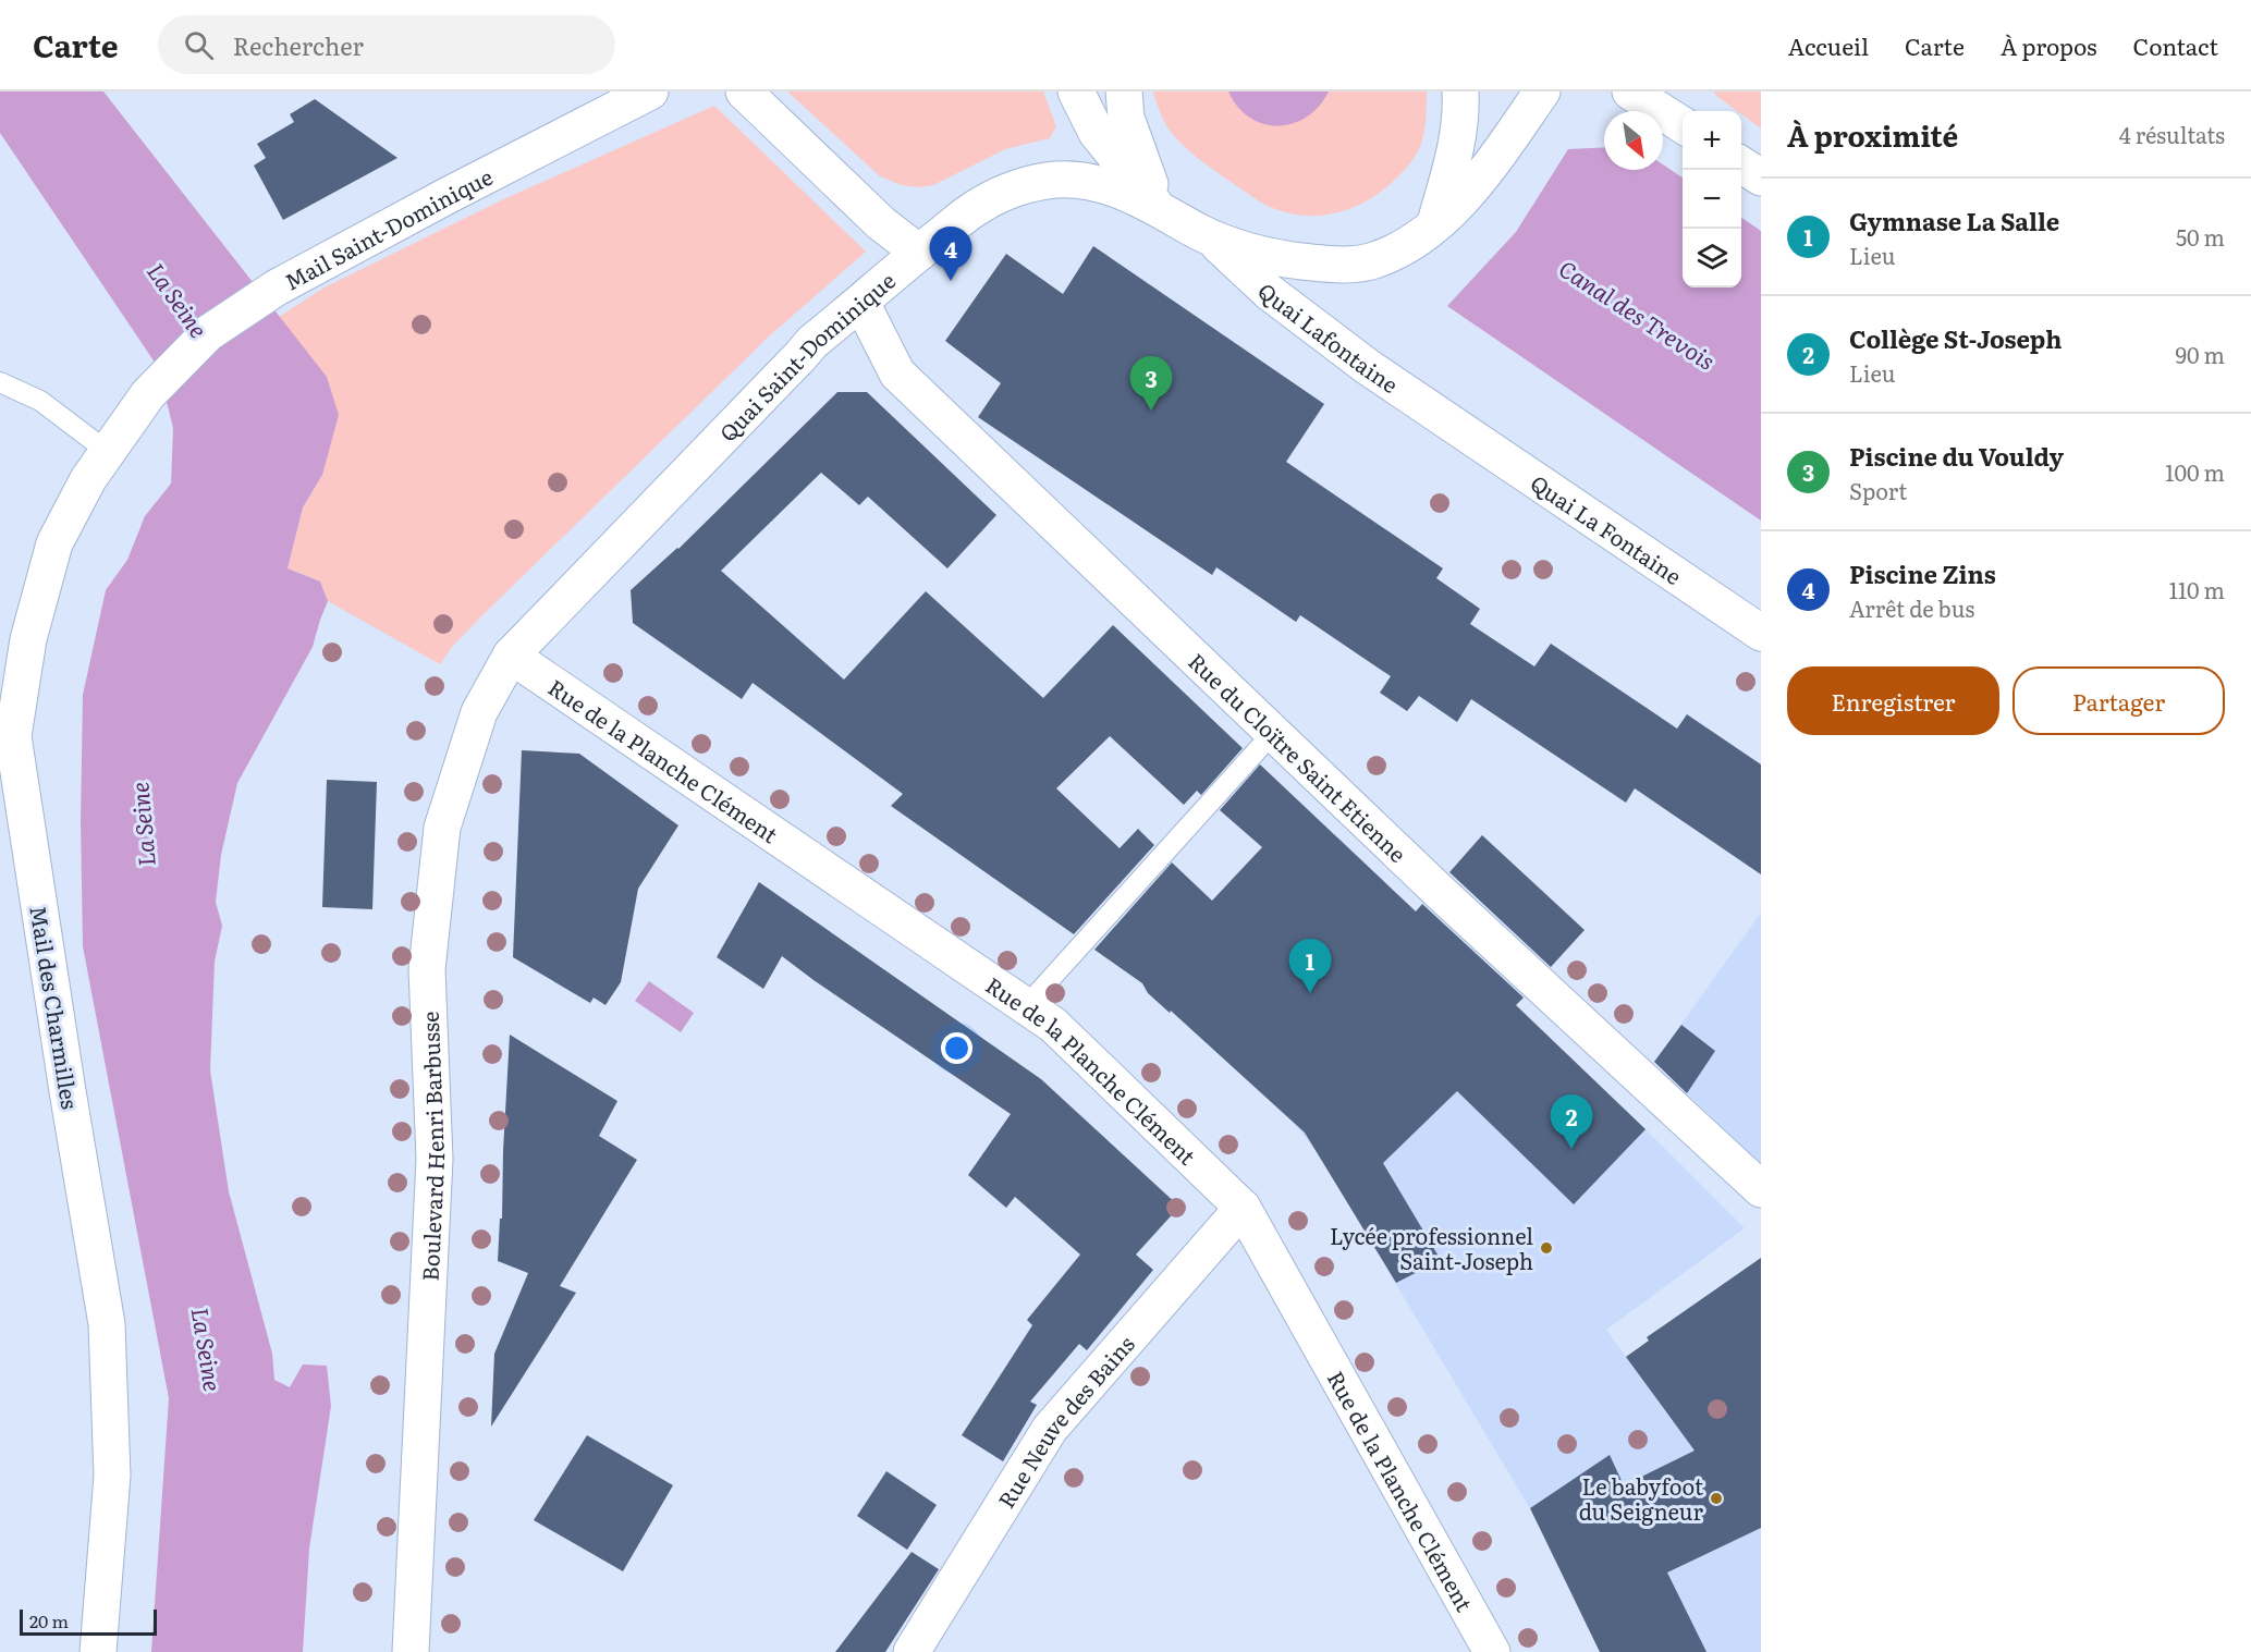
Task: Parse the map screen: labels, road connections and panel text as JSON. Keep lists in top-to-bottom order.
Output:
{
  "streets": {
    "main road": [
      "Mail Saint-Dominique",
      "Quai Lafontaine",
      "Quai Saint-Dominique",
      "Quai La Fontaine",
      "Rue du Cloïtre Saint Etienne",
      "Rue de la Planche Clément",
      "Mail des Charmilles",
      "Boulevard Henri Barbusse",
      "Rue Neuve des Bains"
    ]
  },
  "crossings": [
    ["Mail Saint-Dominique", "Mail des Charmilles"],
    ["Quai Lafontaine", "Quai Saint-Dominique"],
    ["Quai Lafontaine", "Quai La Fontaine"],
    ["Quai Saint-Dominique", "Rue du Cloïtre Saint Etienne"],
    ["Quai Saint-Dominique", "Rue de la Planche Clément"],
    ["Quai Saint-Dominique", "Boulevard Henri Barbusse"],
    ["Rue de la Planche Clément", "Boulevard Henri Barbusse"],
    ["Rue de la Planche Clément", "Rue Neuve des Bains"]
  ],
  "water": ["La Seine", "Canal des Trevois"],
  "places": ["Lycée professionnel Saint-Joseph", "Le babyfoot du Seigneur"],
  "scale_bar": "20 m",
  "north": "bottom right",
  "page": {
    "header": "Carte",
    "search": "Rechercher",
    "nav": [
      "Accueil",
      "Carte",
      "À propos",
      "Contact"
    ],
    "heading": ["À proximité", "4 résultats"],
    "map_buttons": ["+", "−"],
    "list": [
      {
        "mark": "1",
        "name": "Gymnase La Salle",
        "note": "Lieu",
        "value": "50 m"
      },
      {
        "mark": "2",
        "name": "Collège St-Joseph",
        "note": "Lieu",
        "value": "90 m"
      },
      {
        "mark": "3",
        "name": "Piscine du Vouldy",
        "note": "Sport",
        "value": "100 m"
      },
      {
        "mark": "4",
        "name": "Piscine Zins",
        "note": "Arrêt de bus",
        "value": "110 m"
      }
    ],
    "pins": [
      "4",
      "3",
      "1",
      "2"
    ],
    "buttons": ["Enregistrer", "Partager"],
    "scale": "20 m"
  }
}
